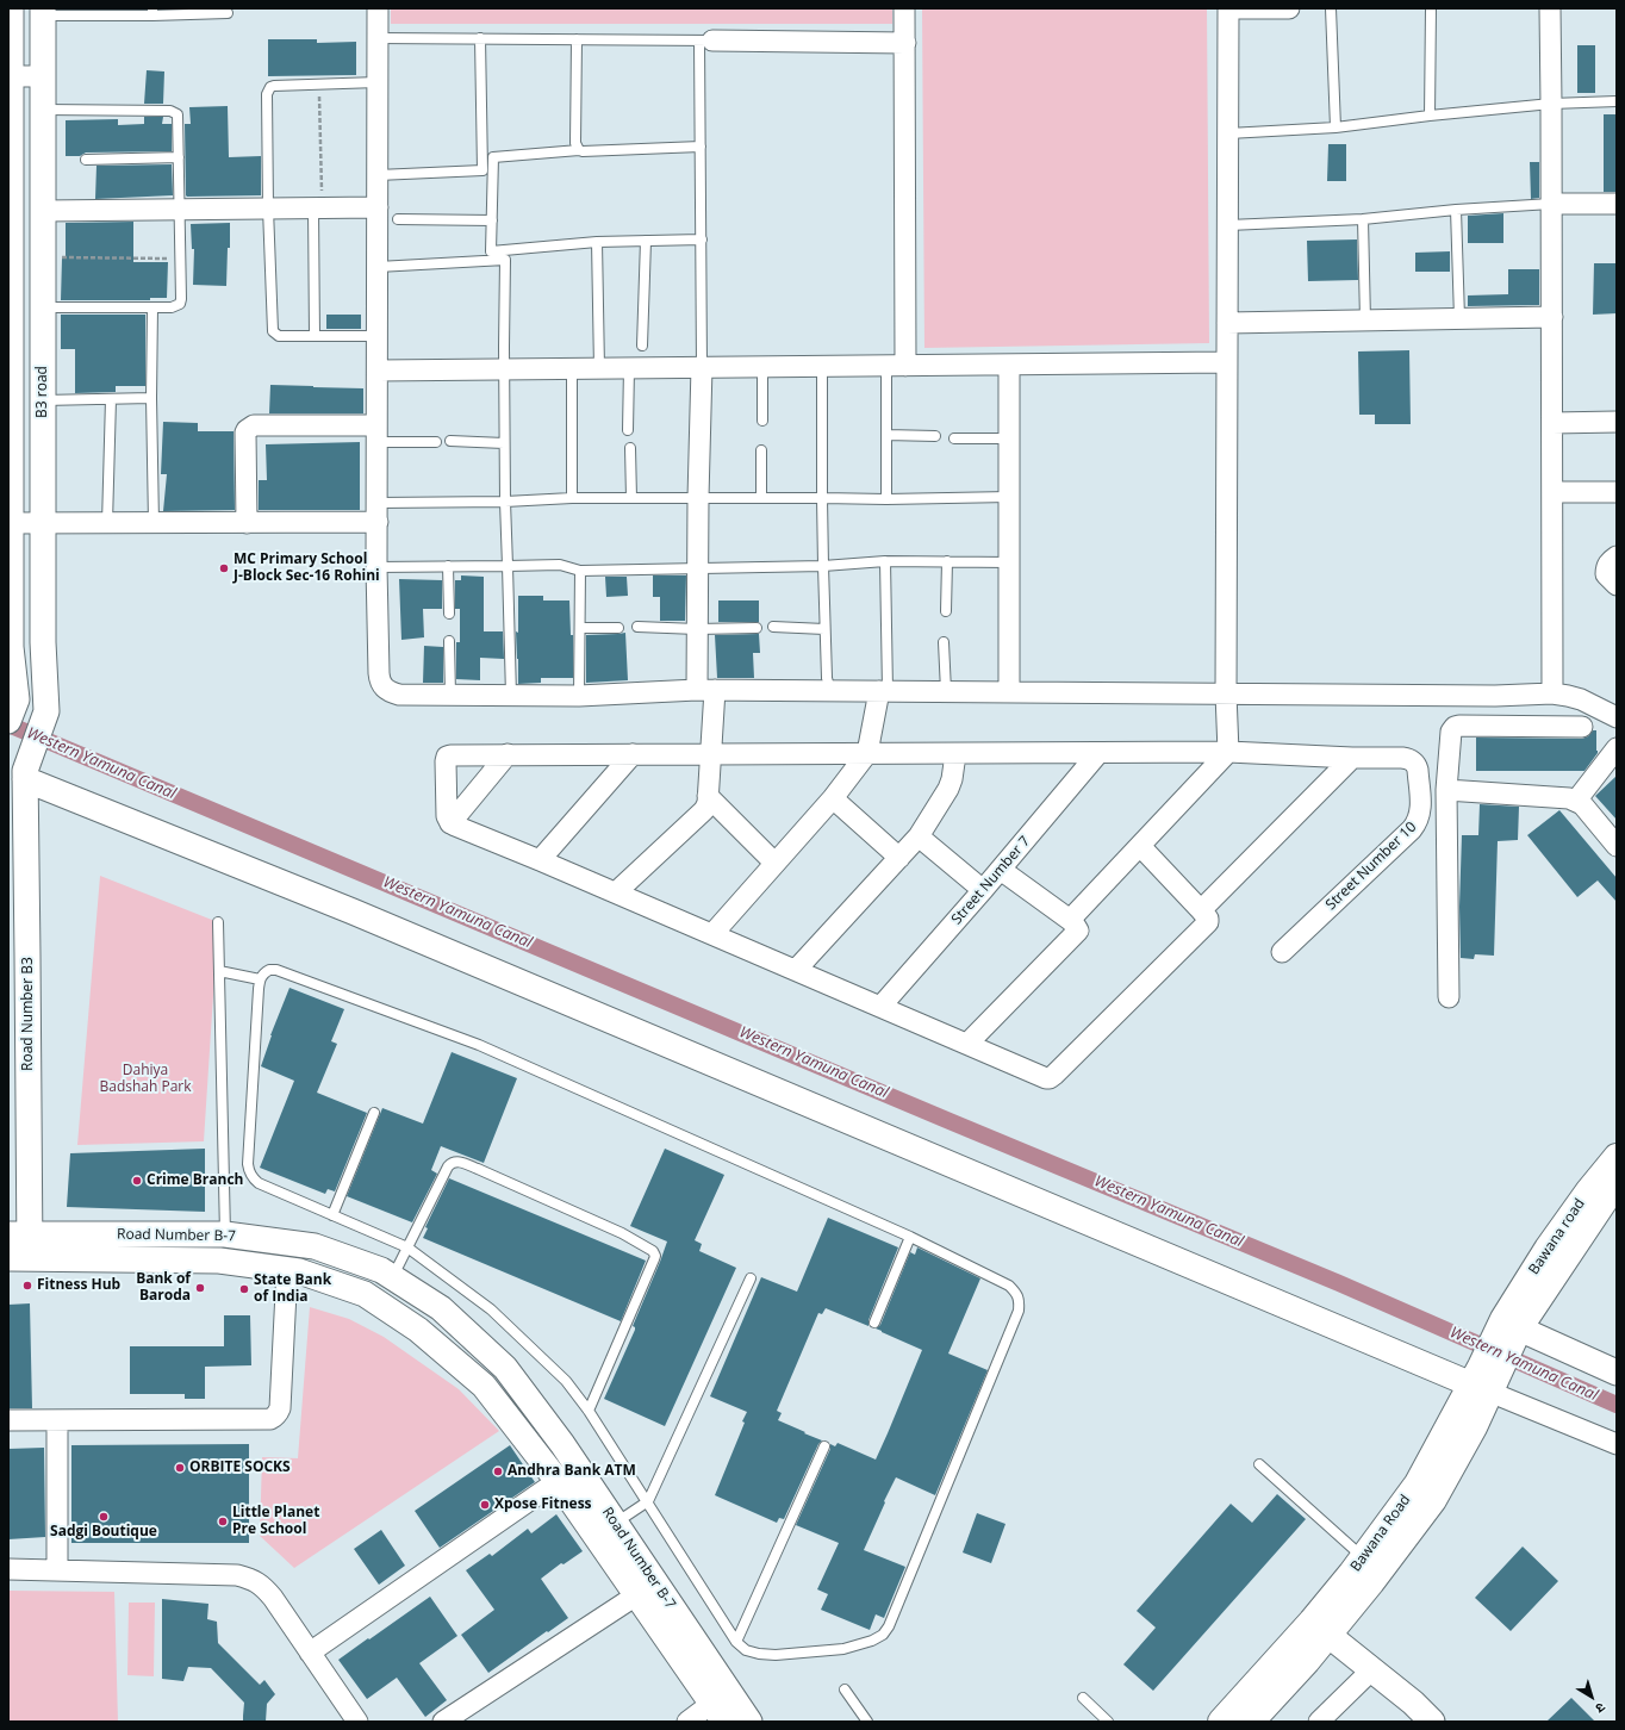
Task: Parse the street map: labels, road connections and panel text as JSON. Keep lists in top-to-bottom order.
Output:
{
  "streets": {
    "main road": ["Bawana road", "Bawana Road"],
    "street": [
      "B3 road",
      "Street Number 10",
      "Street Number 7",
      "Road Number B3",
      "Road Number B-7"
    ]
  },
  "crossings": [
    ["B3 road", "Road Number B3"],
    ["Road Number B3", "Road Number B-7"],
    ["Bawana road", "Bawana Road"]
  ],
  "water": ["Western Yamuna Canal"],
  "parks": ["Dahiya Badshah Park"],
  "places": [
    "MC Primary School J-Block Sec-16 Rohini",
    "Crime Branch",
    "Fitness Hub",
    "Bank of Baroda",
    "State Bank of India",
    "ORBITE SOCKS",
    "Andhra Bank ATM",
    "Xpose Fitness",
    "Sadgi Boutique",
    "Little Planet Pre School"
  ],
  "north": "bottom right"
}
